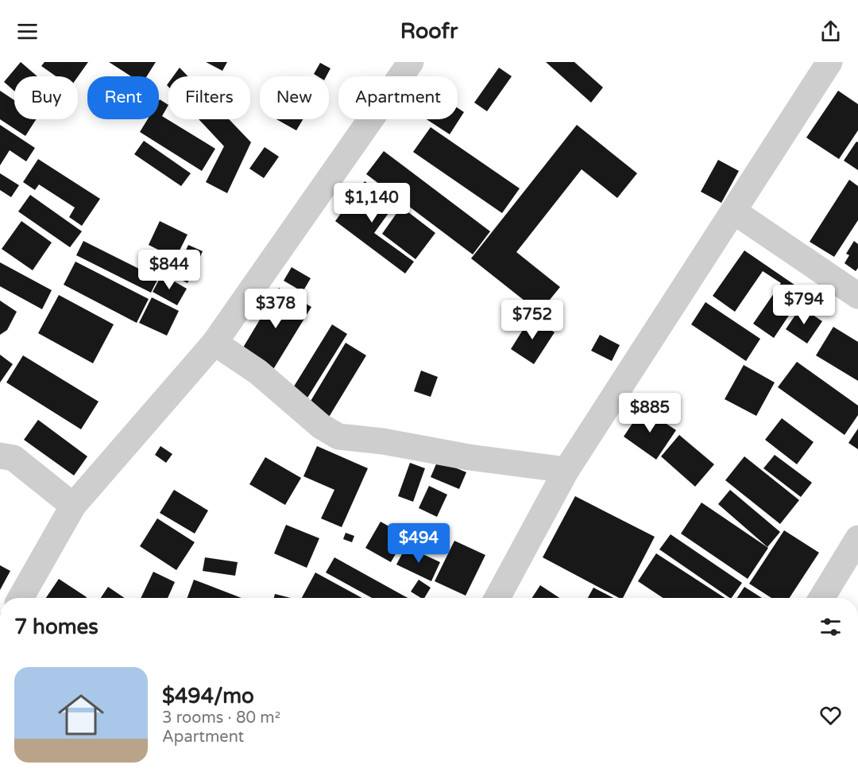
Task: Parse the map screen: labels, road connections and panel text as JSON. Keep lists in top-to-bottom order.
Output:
{
  "page": {
    "header": "Roofr",
    "chip": [
      "Buy",
      "Rent",
      "Filters",
      "New",
      "Apartment"
    ],
    "price": [
      "$1,140",
      "$844",
      "$794",
      "$378",
      "$752",
      "$885",
      "$494"
    ],
    "heading": "7 homes",
    "list": [
      {
        "name": "$494/mo",
        "note": "3 rooms · 80 m² · Apartment"
      }
    ]
  }
}
